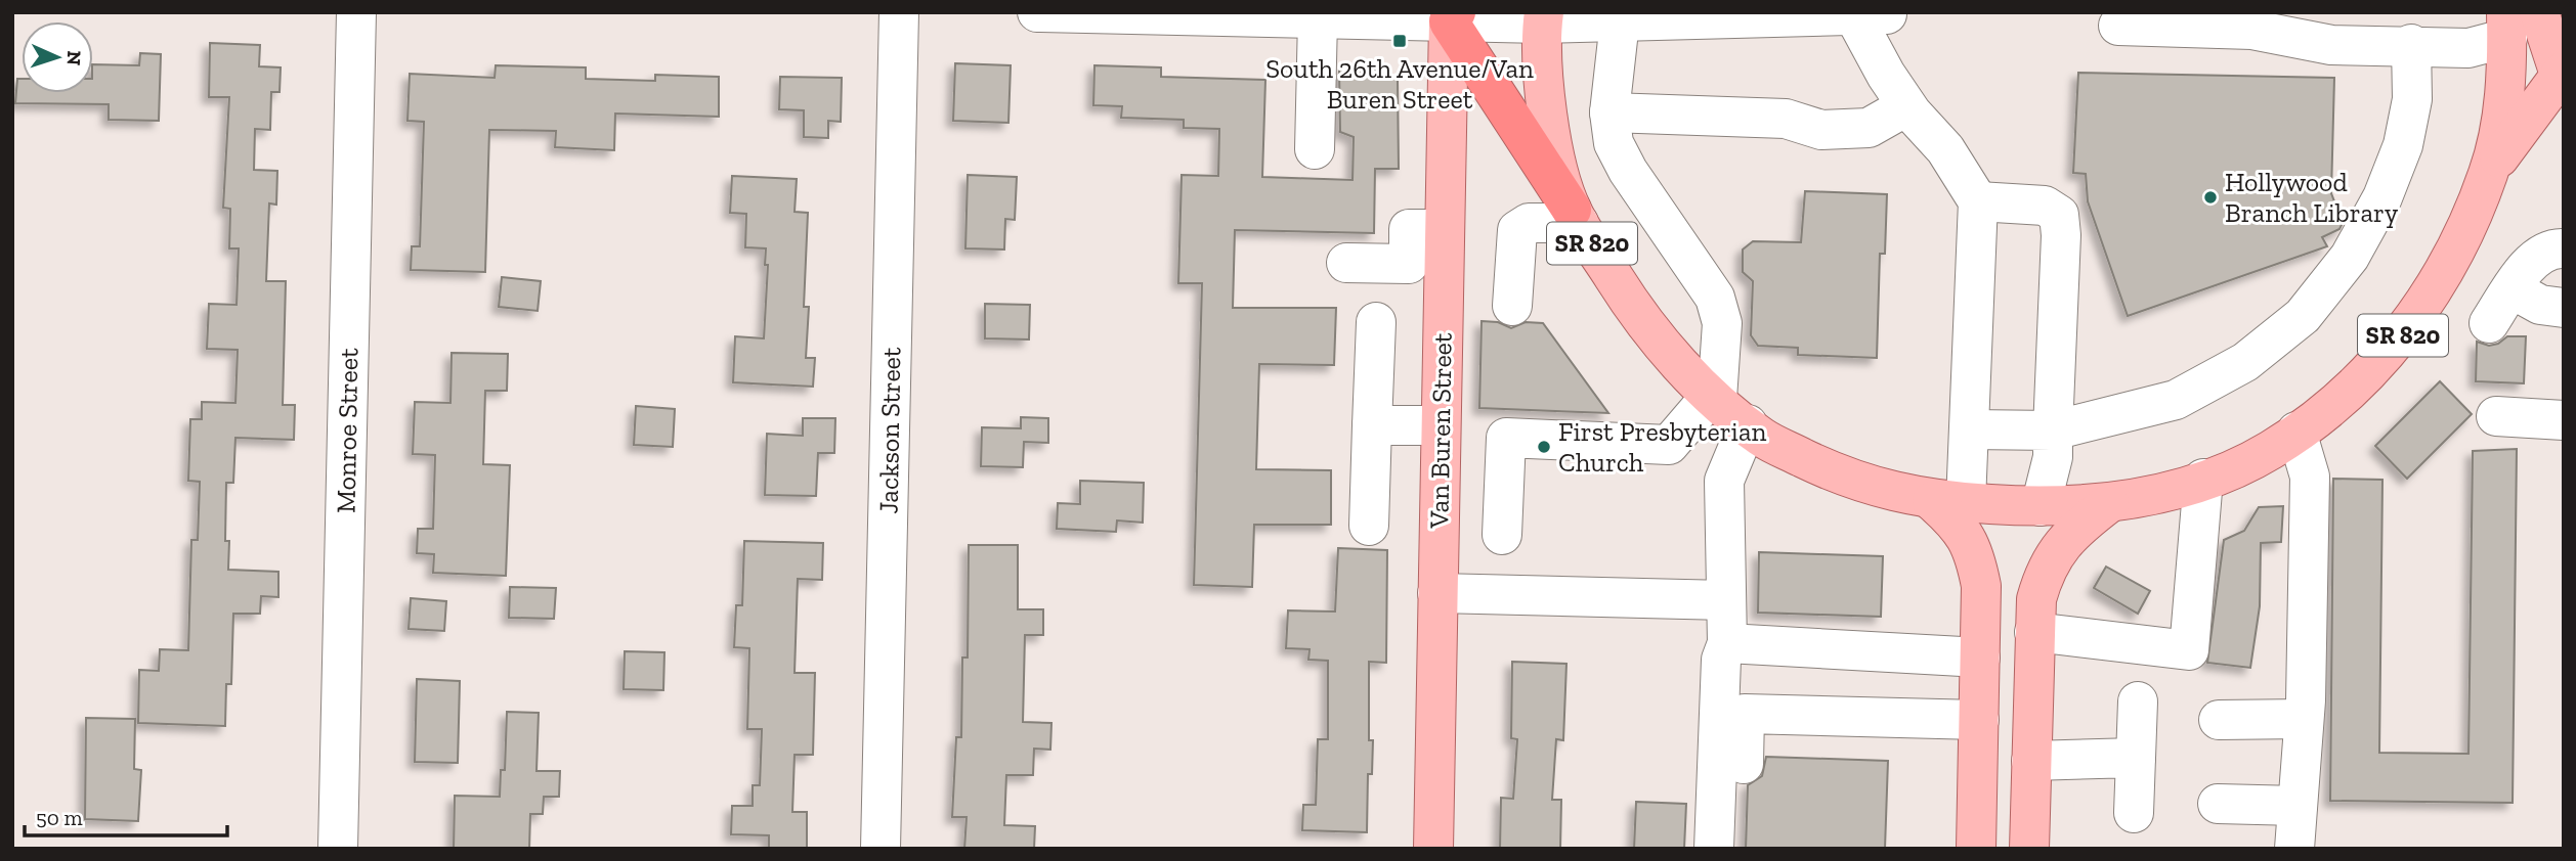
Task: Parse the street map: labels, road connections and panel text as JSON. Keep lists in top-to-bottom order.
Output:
{
  "streets": {
    "main road": ["SR 820", "Van Buren Street"],
    "street": ["Monroe Street", "Jackson Street"]
  },
  "places": {
    "transit": ["South 26th Avenue/Van Buren Street"],
    "other": ["Hollywood Branch Library", "First Presbyterian Church"]
  },
  "scale_bar": "50 m",
  "north": "right"
}
